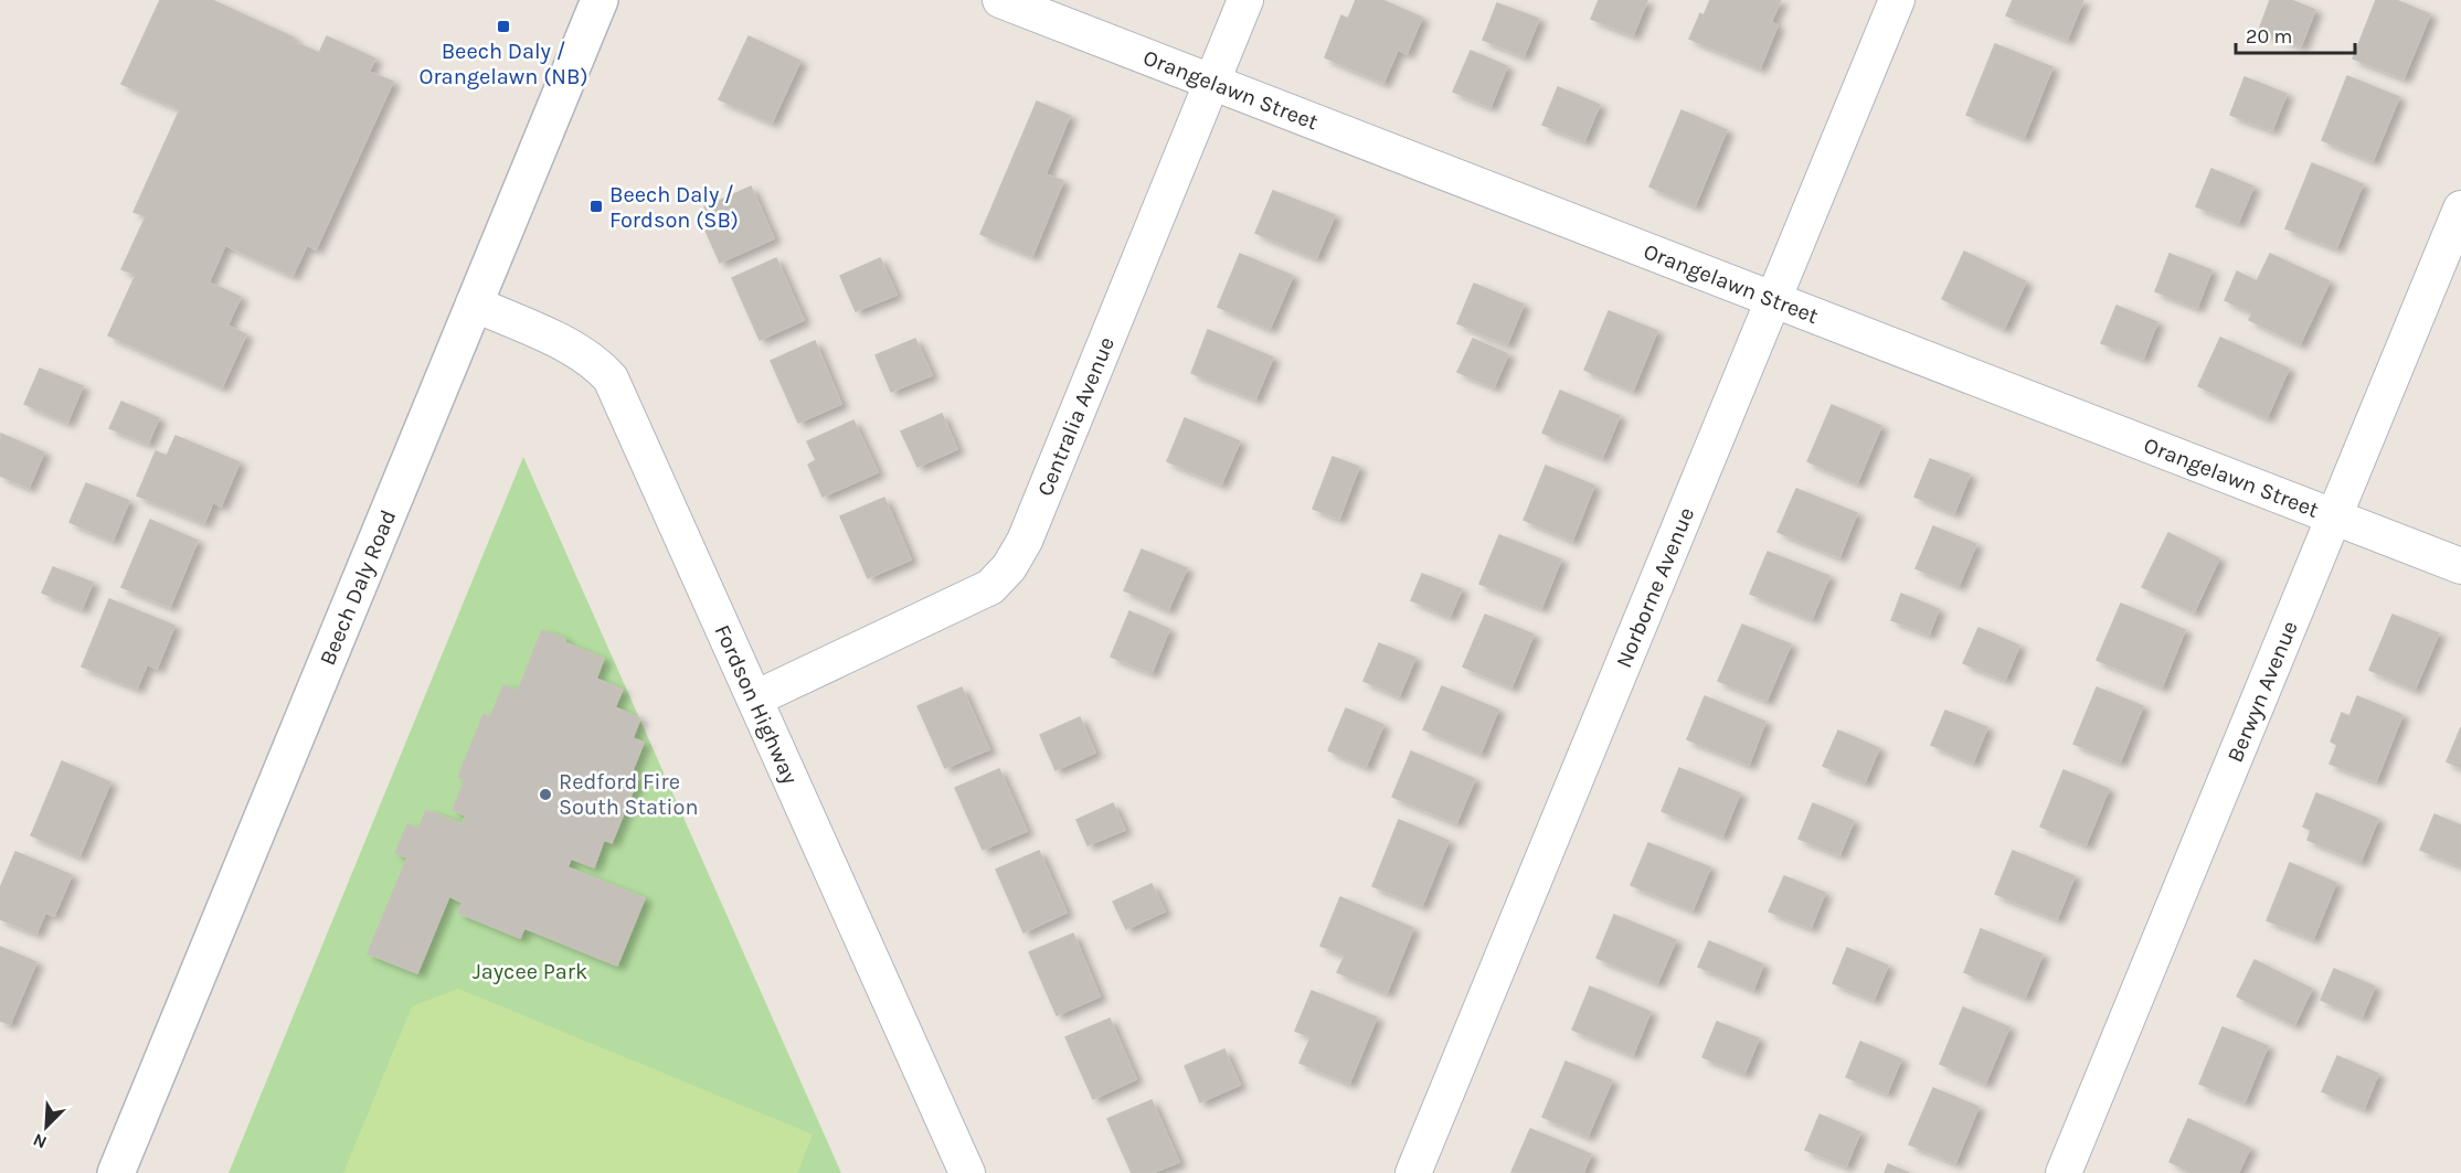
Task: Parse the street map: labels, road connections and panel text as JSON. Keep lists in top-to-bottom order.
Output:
{
  "streets": {
    "main road": ["Beech Daly Road"],
    "street": [
      "Orangelawn Street",
      "Centralia Avenue",
      "Norborne Avenue",
      "Berwyn Avenue",
      "Fordson Highway"
    ]
  },
  "crossings": [
    ["Orangelawn Street", "Centralia Avenue"],
    ["Orangelawn Street", "Norborne Avenue"],
    ["Orangelawn Street", "Berwyn Avenue"],
    ["Centralia Avenue", "Fordson Highway"],
    ["Beech Daly Road", "Fordson Highway"]
  ],
  "parks": ["Jaycee Park"],
  "places": {
    "transit": ["Beech Daly / Orangelawn (NB)", "Beech Daly / Fordson (SB)"],
    "other": ["Redford Fire South Station"]
  },
  "scale_bar": "20 m",
  "north": "bottom left"
}
